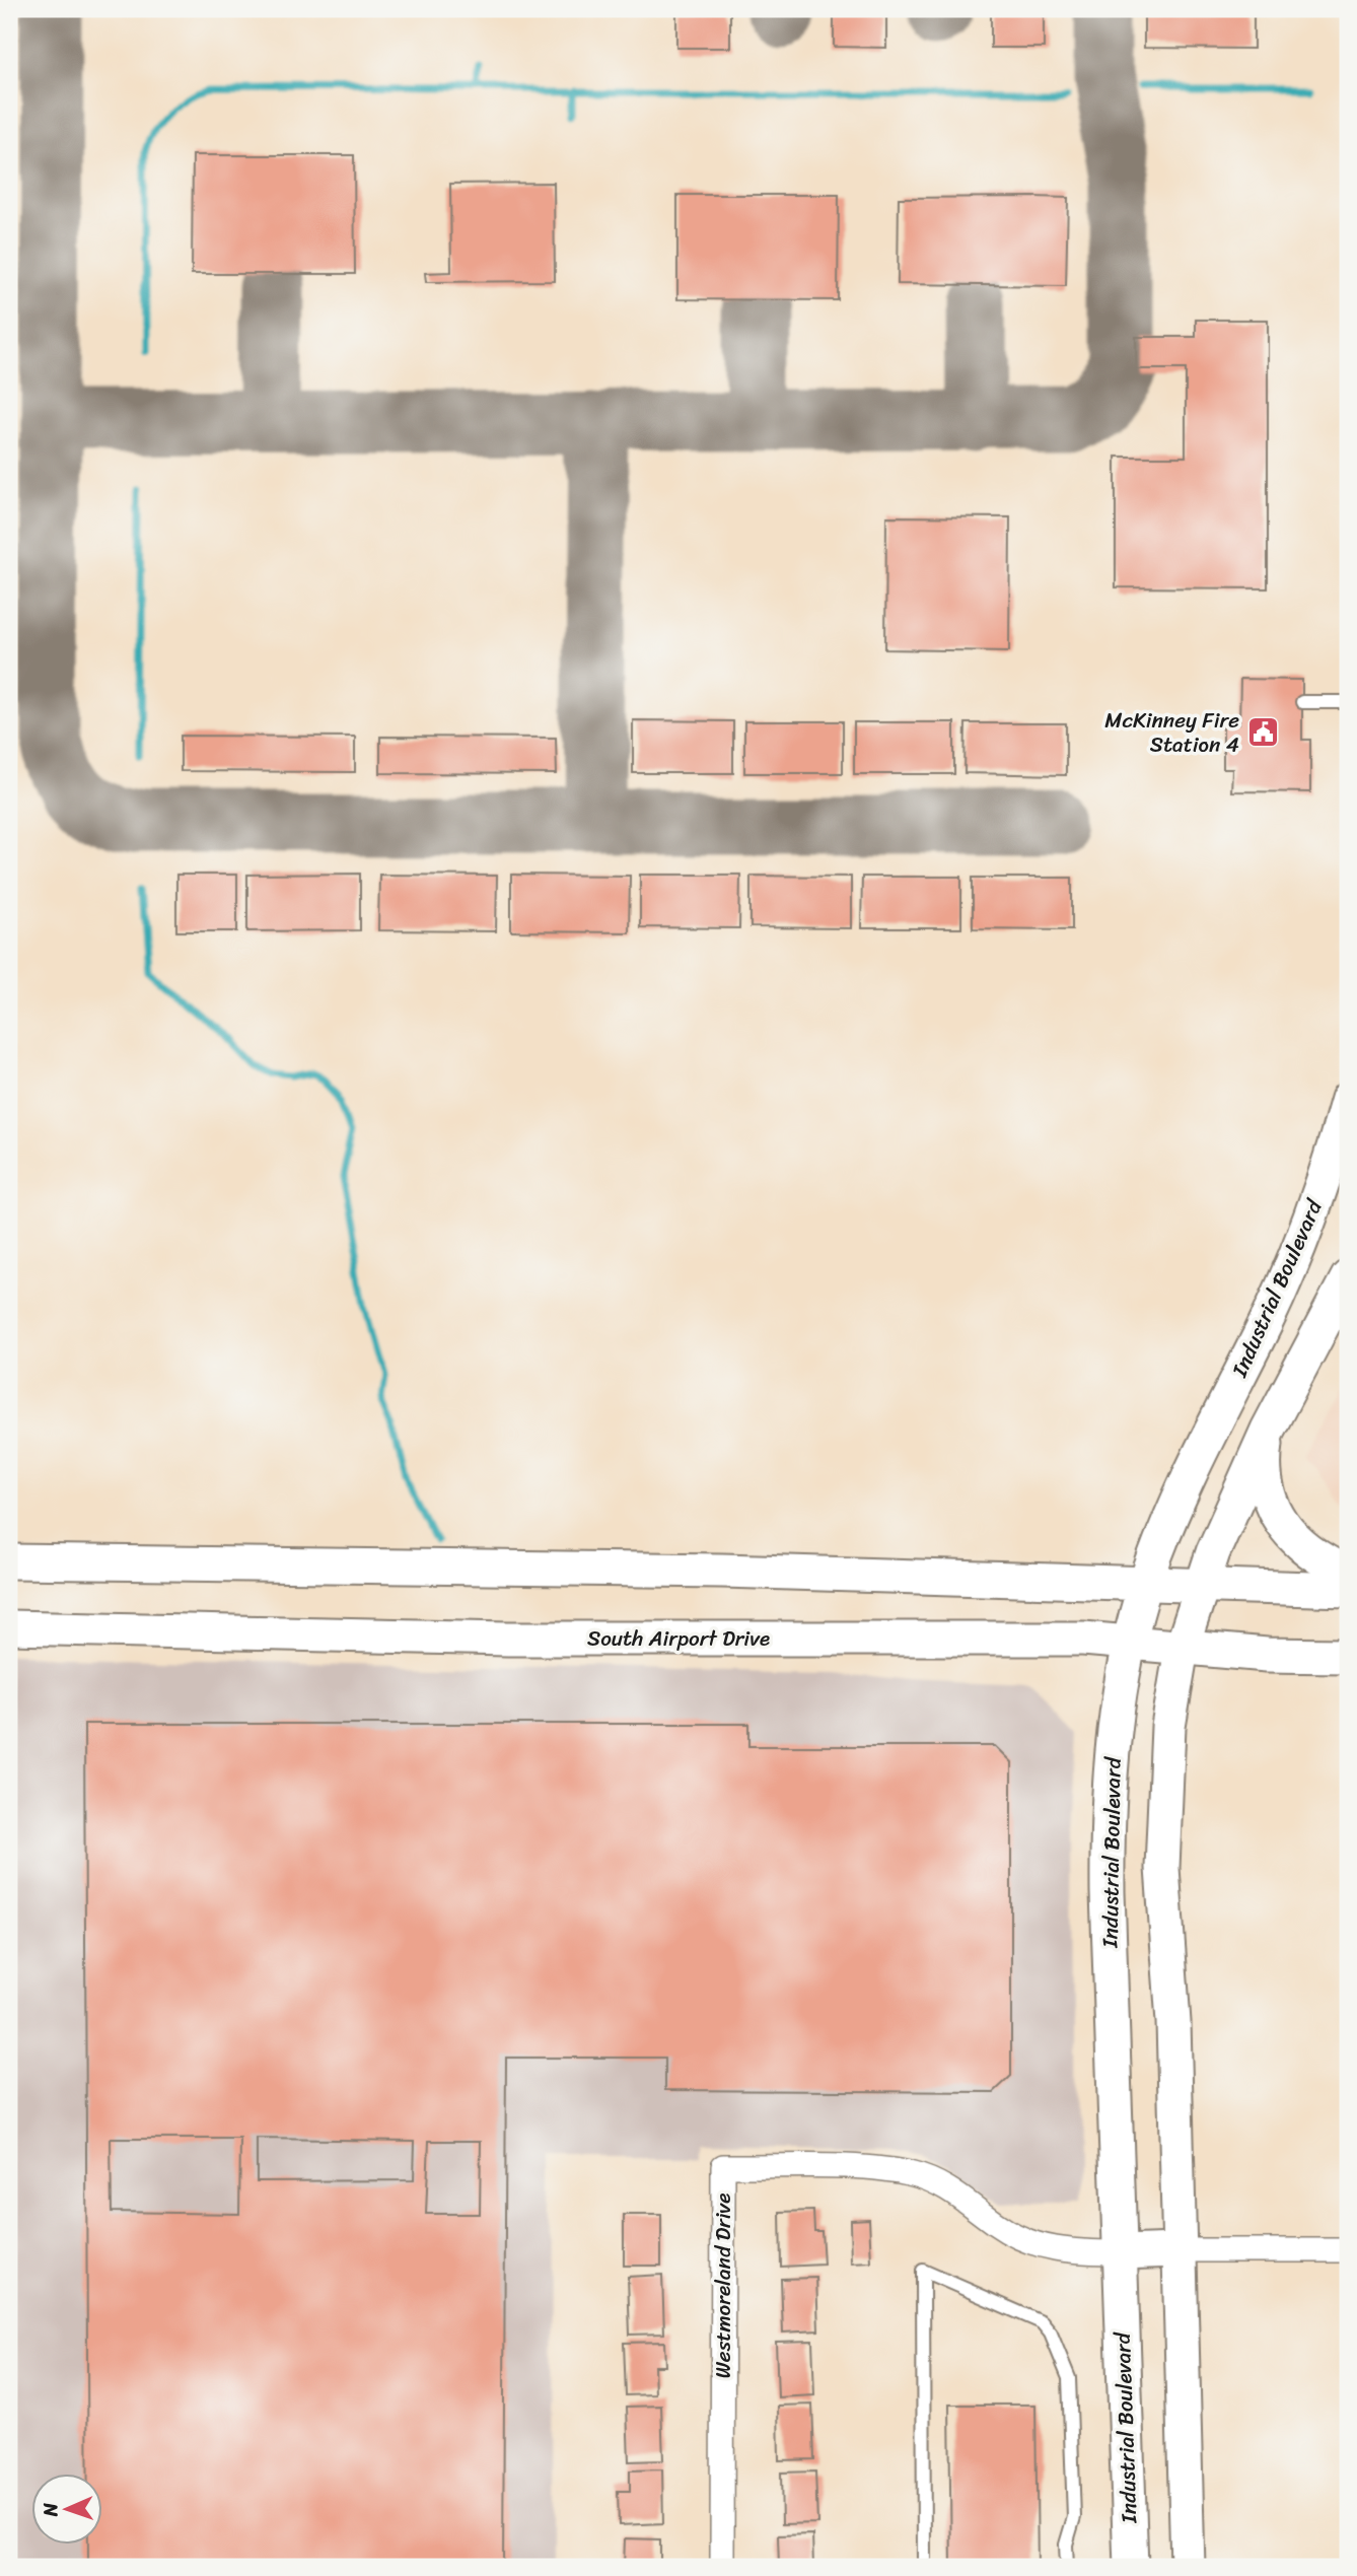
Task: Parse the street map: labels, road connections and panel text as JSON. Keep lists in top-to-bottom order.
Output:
{
  "streets": {
    "main road": ["Industrial Boulevard", "South Airport Drive"],
    "street": ["Westmoreland Drive"]
  },
  "crossings": [
    ["Industrial Boulevard", "South Airport Drive"],
    ["Industrial Boulevard", "Westmoreland Drive"]
  ],
  "places": {
    "public building": ["McKinney Fire Station 4"]
  },
  "north": "left"
}
